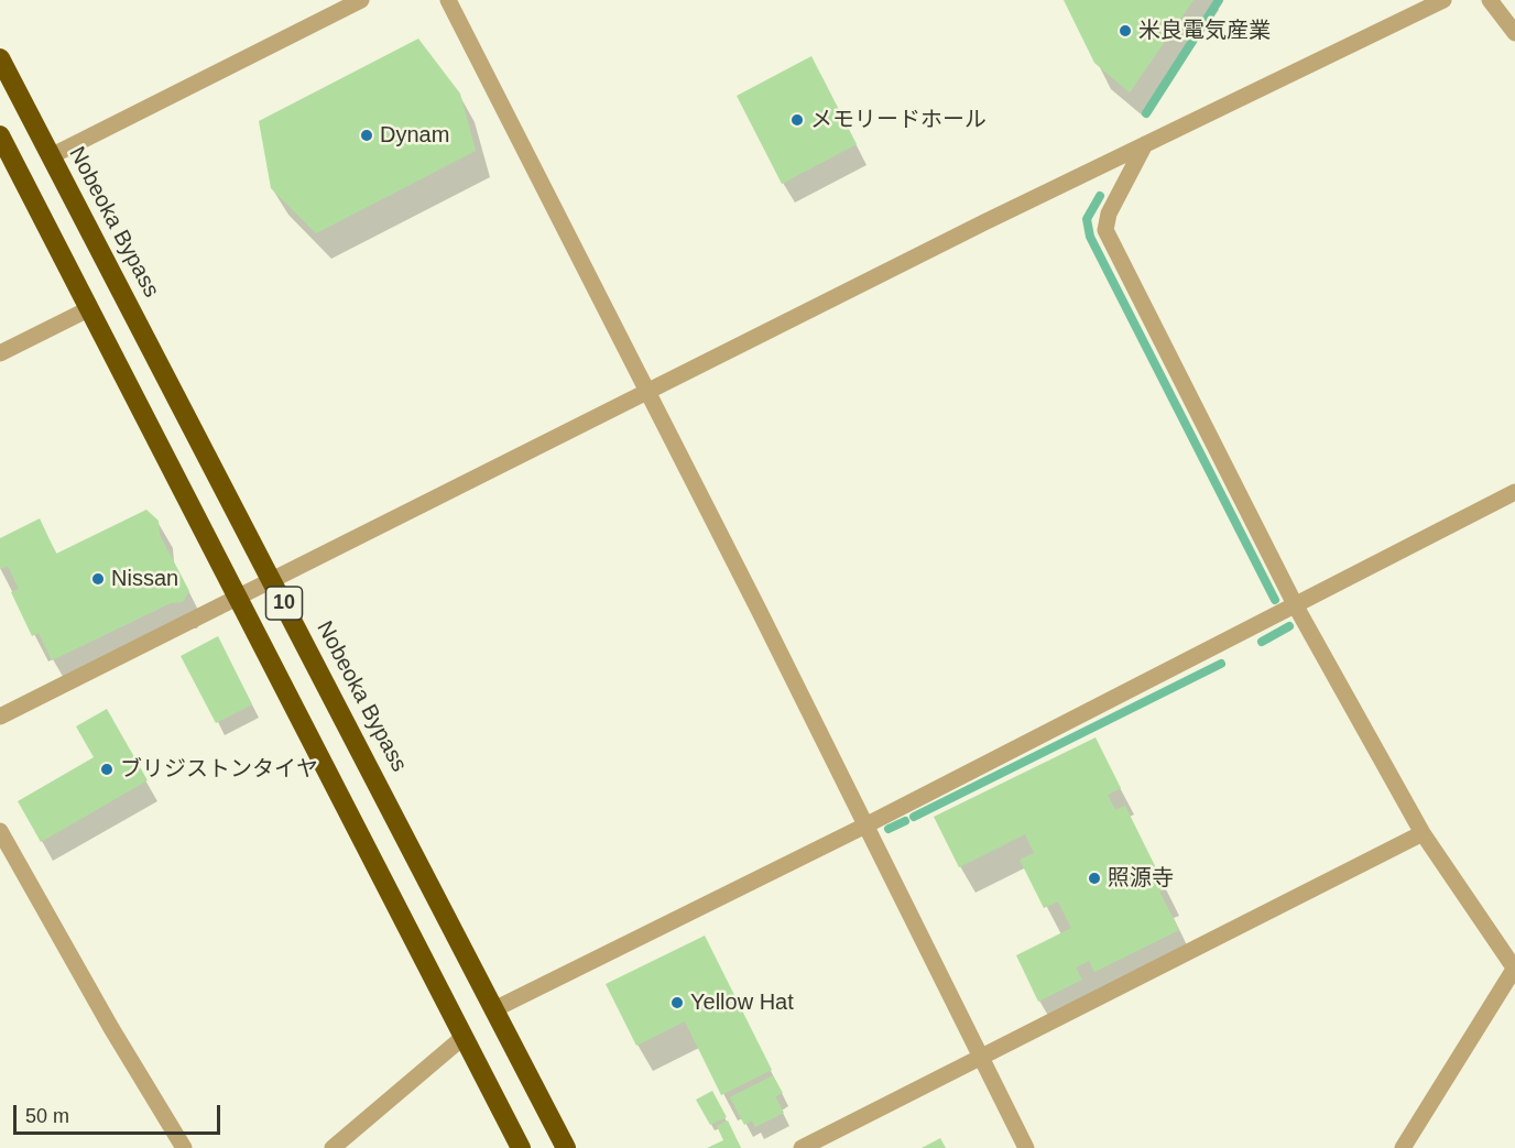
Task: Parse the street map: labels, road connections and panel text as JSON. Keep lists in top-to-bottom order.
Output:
{
  "streets": {
    "highway": ["Nobeoka Bypass", "10"]
  },
  "places": [
    "米良電気産業",
    "メモリードホール",
    "Dynam",
    "Nissan",
    "ブリジストンタイヤ",
    "照源寺",
    "Yellow Hat"
  ],
  "scale_bar": "50 m"
}
